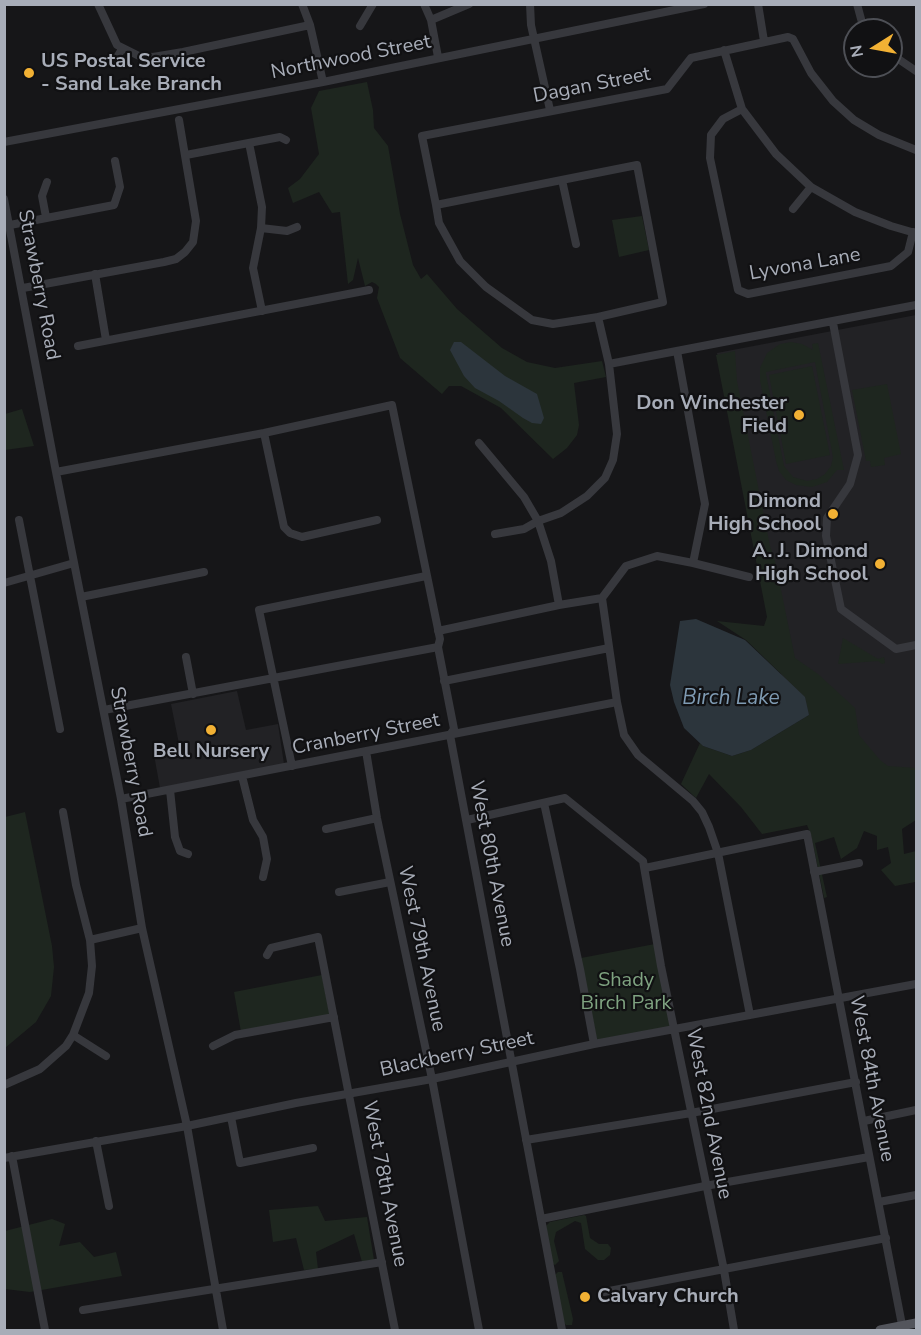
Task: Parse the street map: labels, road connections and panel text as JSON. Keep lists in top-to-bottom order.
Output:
{
  "streets": {
    "street": [
      "Northwood Street",
      "Dagan Street",
      "Lyvona Lane",
      "Strawberry Road",
      "Cranberry Street",
      "West 80th Avenue",
      "West 79th Avenue",
      "Blackberry Street",
      "West 84th Avenue",
      "West 82nd Avenue",
      "West 78th Avenue"
    ]
  },
  "crossings": [
    ["Strawberry Road", "Cranberry Street"],
    ["Strawberry Road", "Blackberry Street"],
    ["Cranberry Street", "West 80th Avenue"],
    ["Cranberry Street", "West 79th Avenue"],
    ["West 80th Avenue", "Blackberry Street"],
    ["West 79th Avenue", "Blackberry Street"],
    ["Blackberry Street", "West 84th Avenue"],
    ["Blackberry Street", "West 82nd Avenue"],
    ["Blackberry Street", "West 78th Avenue"]
  ],
  "water": ["Birch Lake"],
  "parks": ["Shady Birch Park"],
  "places": [
    "US Postal Service - Sand Lake Branch",
    "Don Winchester Field",
    "Dimond High School",
    "A. J. Dimond High School",
    "Bell Nursery",
    "Calvary Church"
  ],
  "north": "left"
}
